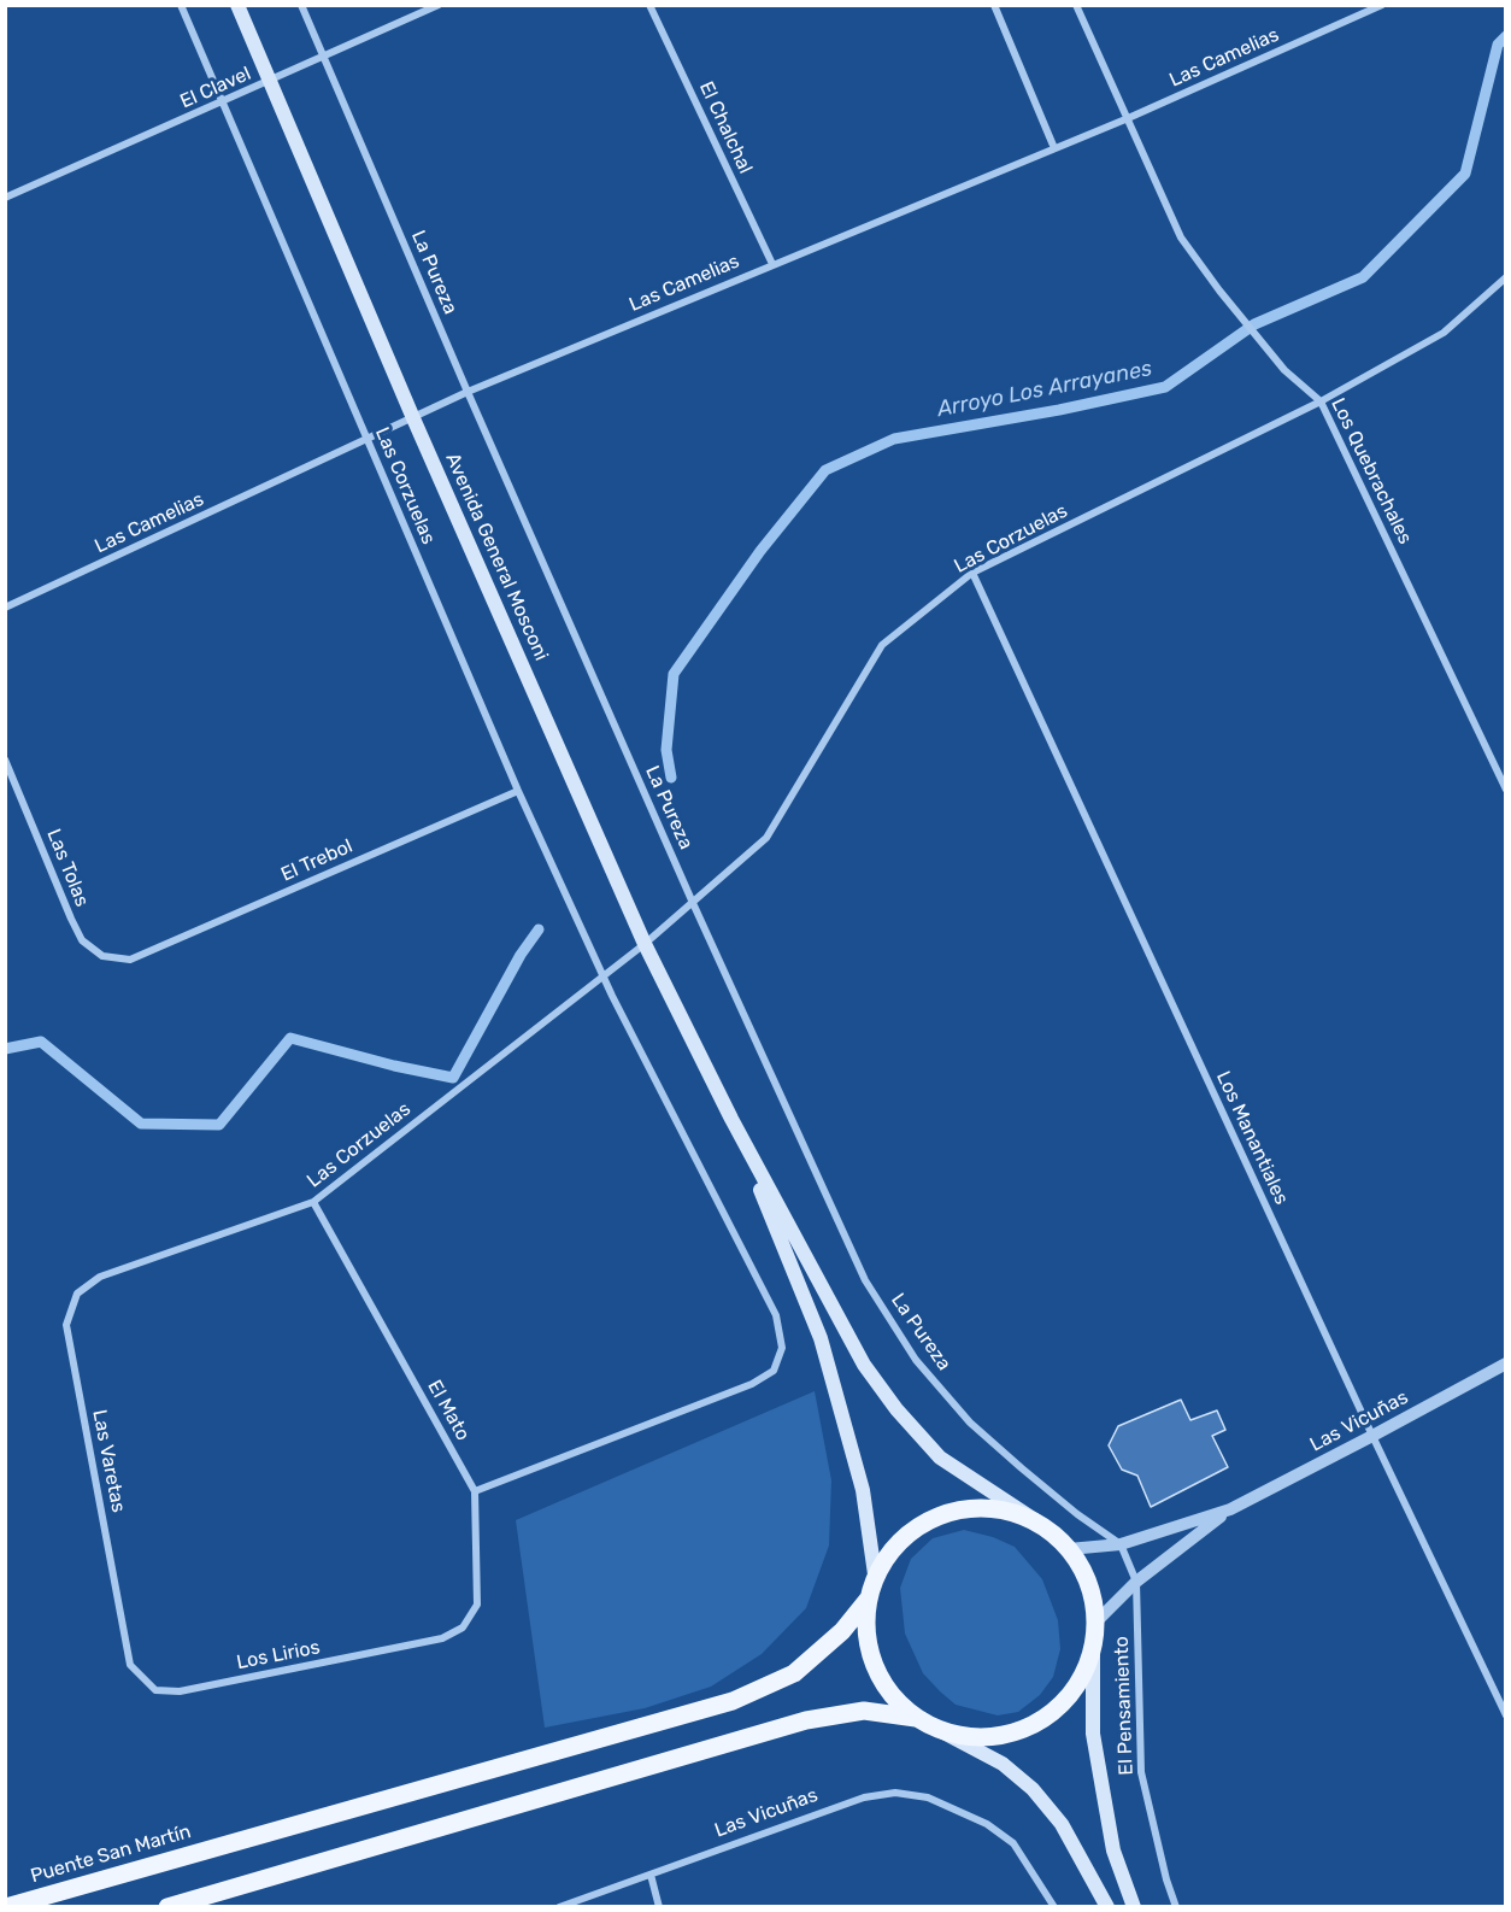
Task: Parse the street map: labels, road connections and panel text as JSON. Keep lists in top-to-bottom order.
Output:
{
  "streets": {
    "main road": ["Avenida General Mosconi", "Puente San Martín"],
    "street": [
      "Las Camelias",
      "El Clavel",
      "El Chalchal",
      "La Pureza",
      "Los Quebrachales",
      "Las Corzuelas",
      "El Trebol",
      "Las Tolas",
      "Los Manantiales",
      "El Mato",
      "Las Vicuñas",
      "Las Varetas",
      "Los Lirios",
      "El Pensamiento"
    ]
  },
  "crossings": [
    ["Las Camelias", "El Chalchal"],
    ["Las Camelias", "La Pureza"],
    ["Las Camelias", "Los Quebrachales"],
    ["Las Camelias", "Las Corzuelas"],
    ["Las Camelias", "Avenida General Mosconi"],
    ["El Clavel", "La Pureza"],
    ["El Clavel", "Las Corzuelas"],
    ["El Clavel", "Avenida General Mosconi"],
    ["La Pureza", "Las Corzuelas"],
    ["La Pureza", "Las Vicuñas"],
    ["La Pureza", "El Pensamiento"],
    ["Los Quebrachales", "Las Corzuelas"],
    ["Las Corzuelas", "Avenida General Mosconi"],
    ["Las Corzuelas", "El Trebol"],
    ["Las Corzuelas", "Los Manantiales"],
    ["Las Corzuelas", "El Mato"],
    ["Las Corzuelas", "Las Varetas"],
    ["El Trebol", "Las Tolas"],
    ["Los Manantiales", "Las Vicuñas"],
    ["El Mato", "Los Lirios"],
    ["Las Vicuñas", "El Pensamiento"],
    ["Las Vicuñas", "Puente San Martín"],
    ["Las Varetas", "Los Lirios"]
  ],
  "water": ["Arroyo Los Arrayanes"]
}
